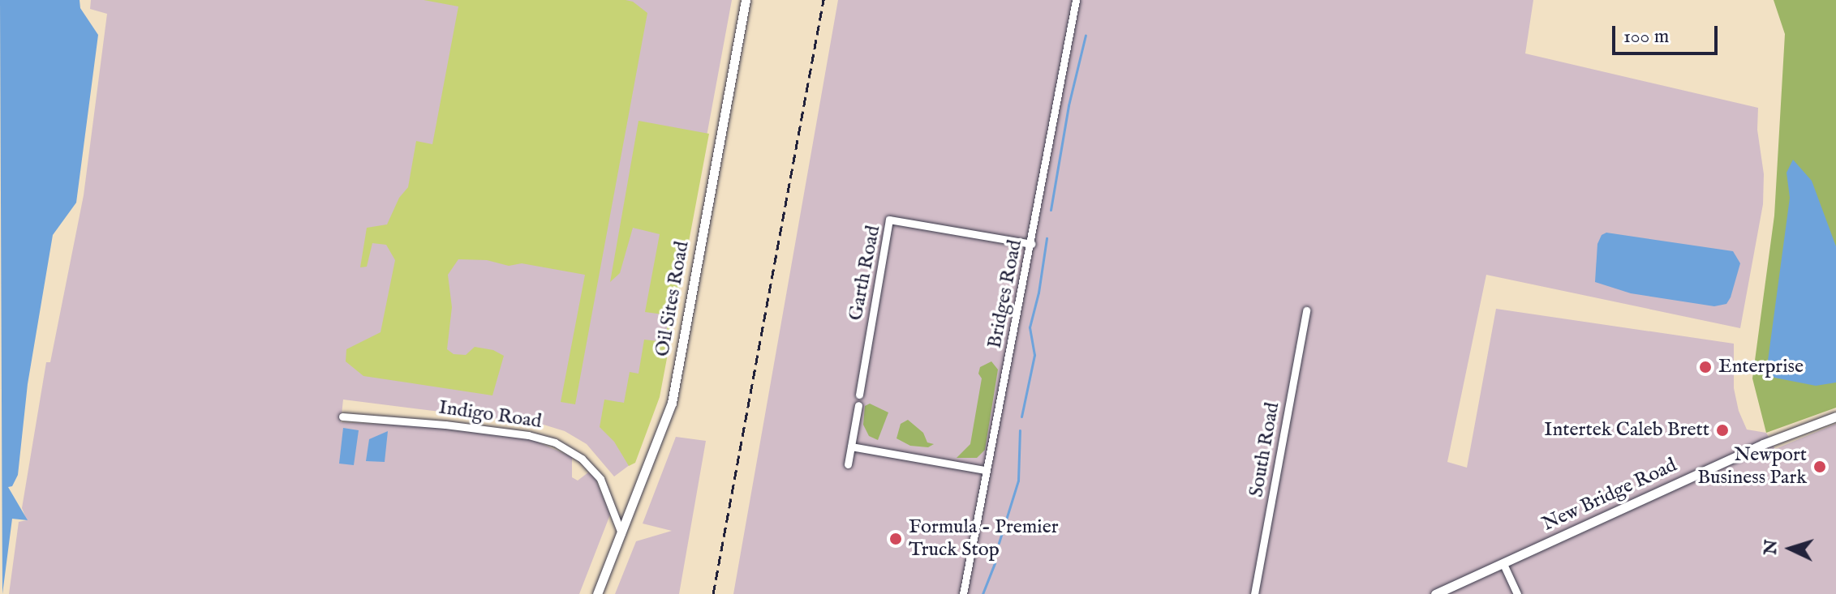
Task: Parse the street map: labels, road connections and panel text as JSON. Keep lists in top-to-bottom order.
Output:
{
  "streets": {
    "street": [
      "Garth Road",
      "Bridges Road",
      "Oil Sites Road",
      "Indigo Road",
      "South Road",
      "New Bridge Road"
    ]
  },
  "crossings": [
    ["Garth Road", "Bridges Road"],
    ["Oil Sites Road", "Indigo Road"]
  ],
  "places": [
    "Enterprise",
    "Intertek Caleb Brett",
    "Newport Business Park",
    "Formula - Premier Truck Stop"
  ],
  "scale_bar": "100 m",
  "north": "left"
}
